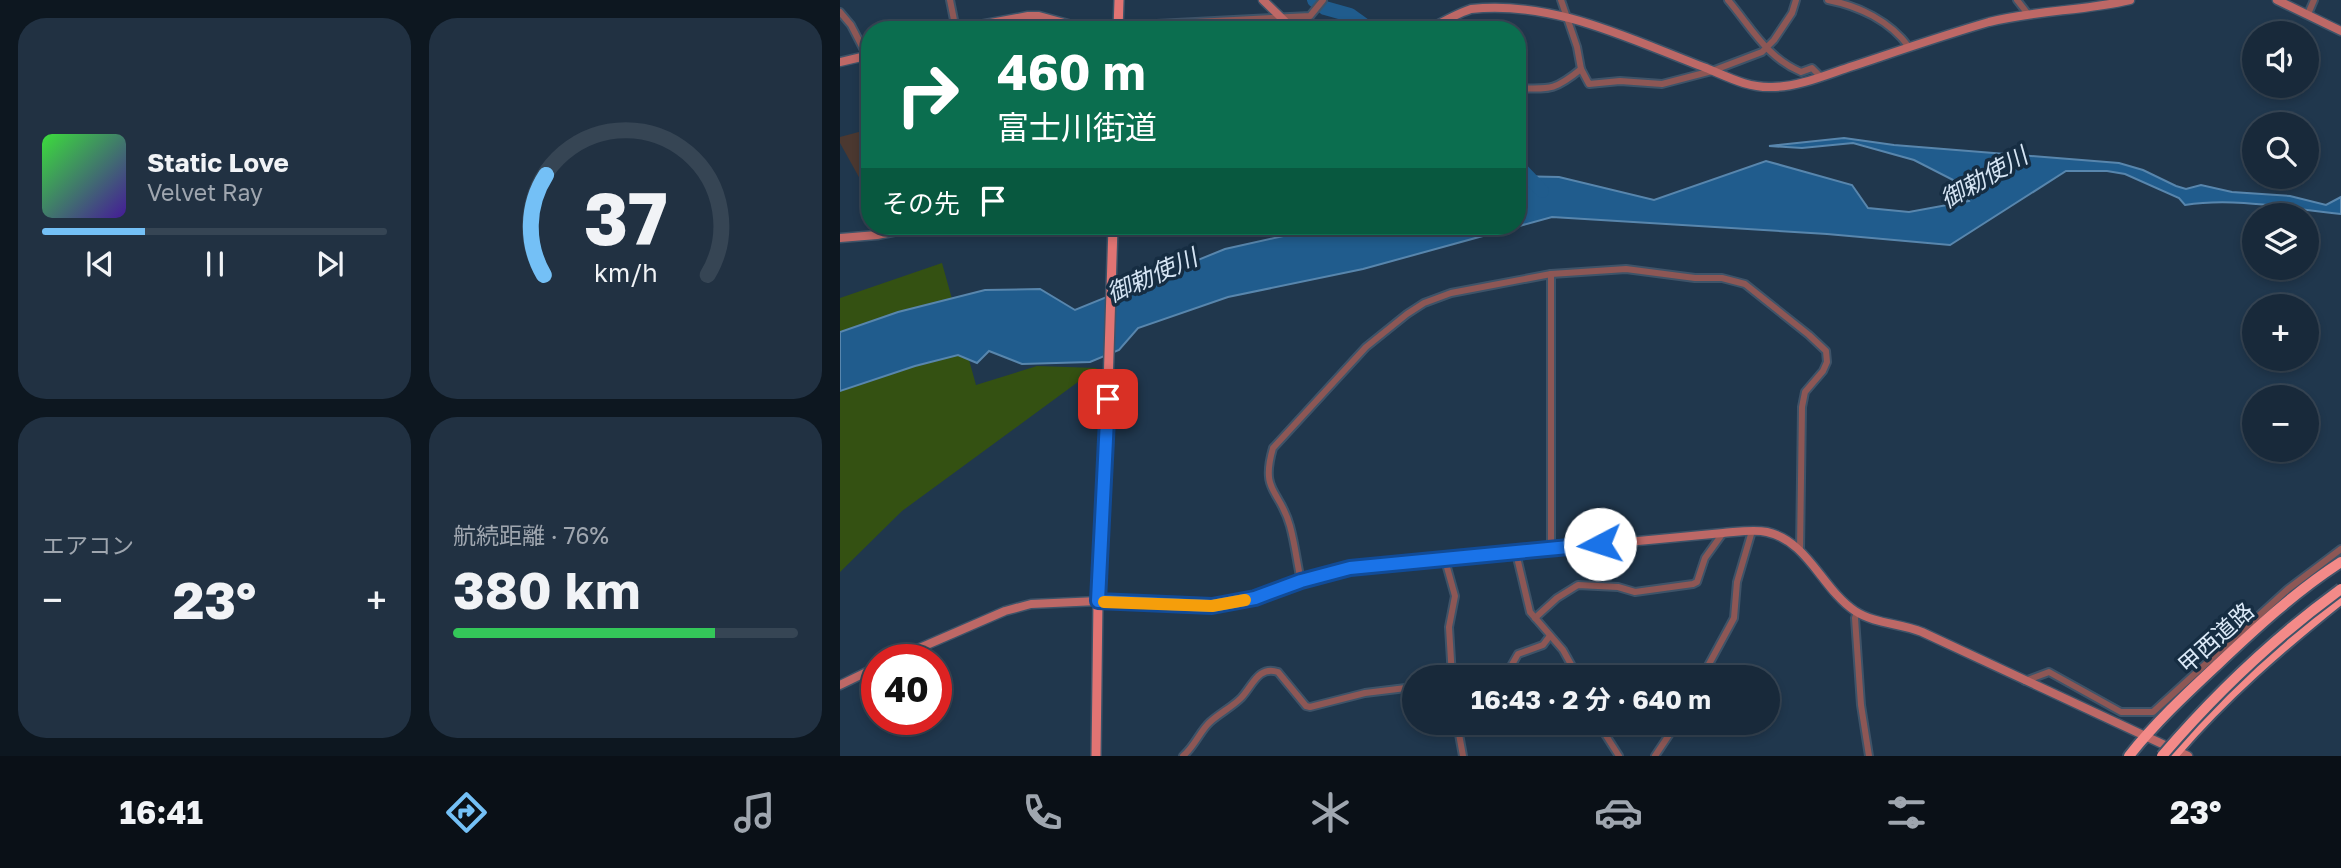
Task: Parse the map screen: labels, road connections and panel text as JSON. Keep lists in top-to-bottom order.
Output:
{
  "streets": {
    "highway": ["甲西道路"]
  },
  "water": ["御勅使川"],
  "page": {
    "map_buttons": ["+", "−"],
    "turn": ["460 m", "富士川街道"],
    "song": ["Static Love", "Velvet Ray"],
    "then": "その先",
    "tile": [
      "エアコン",
      ["航続距離 · 76%", "380 km"]
    ],
    "heat": ["−", "23°", "+"],
    "limit": "40",
    "trip": "16:43 · 2 分 · 640 m",
    "tabs": ["16:41", "23°"],
    "gauge": ["37", "km/h"]
  }
}
